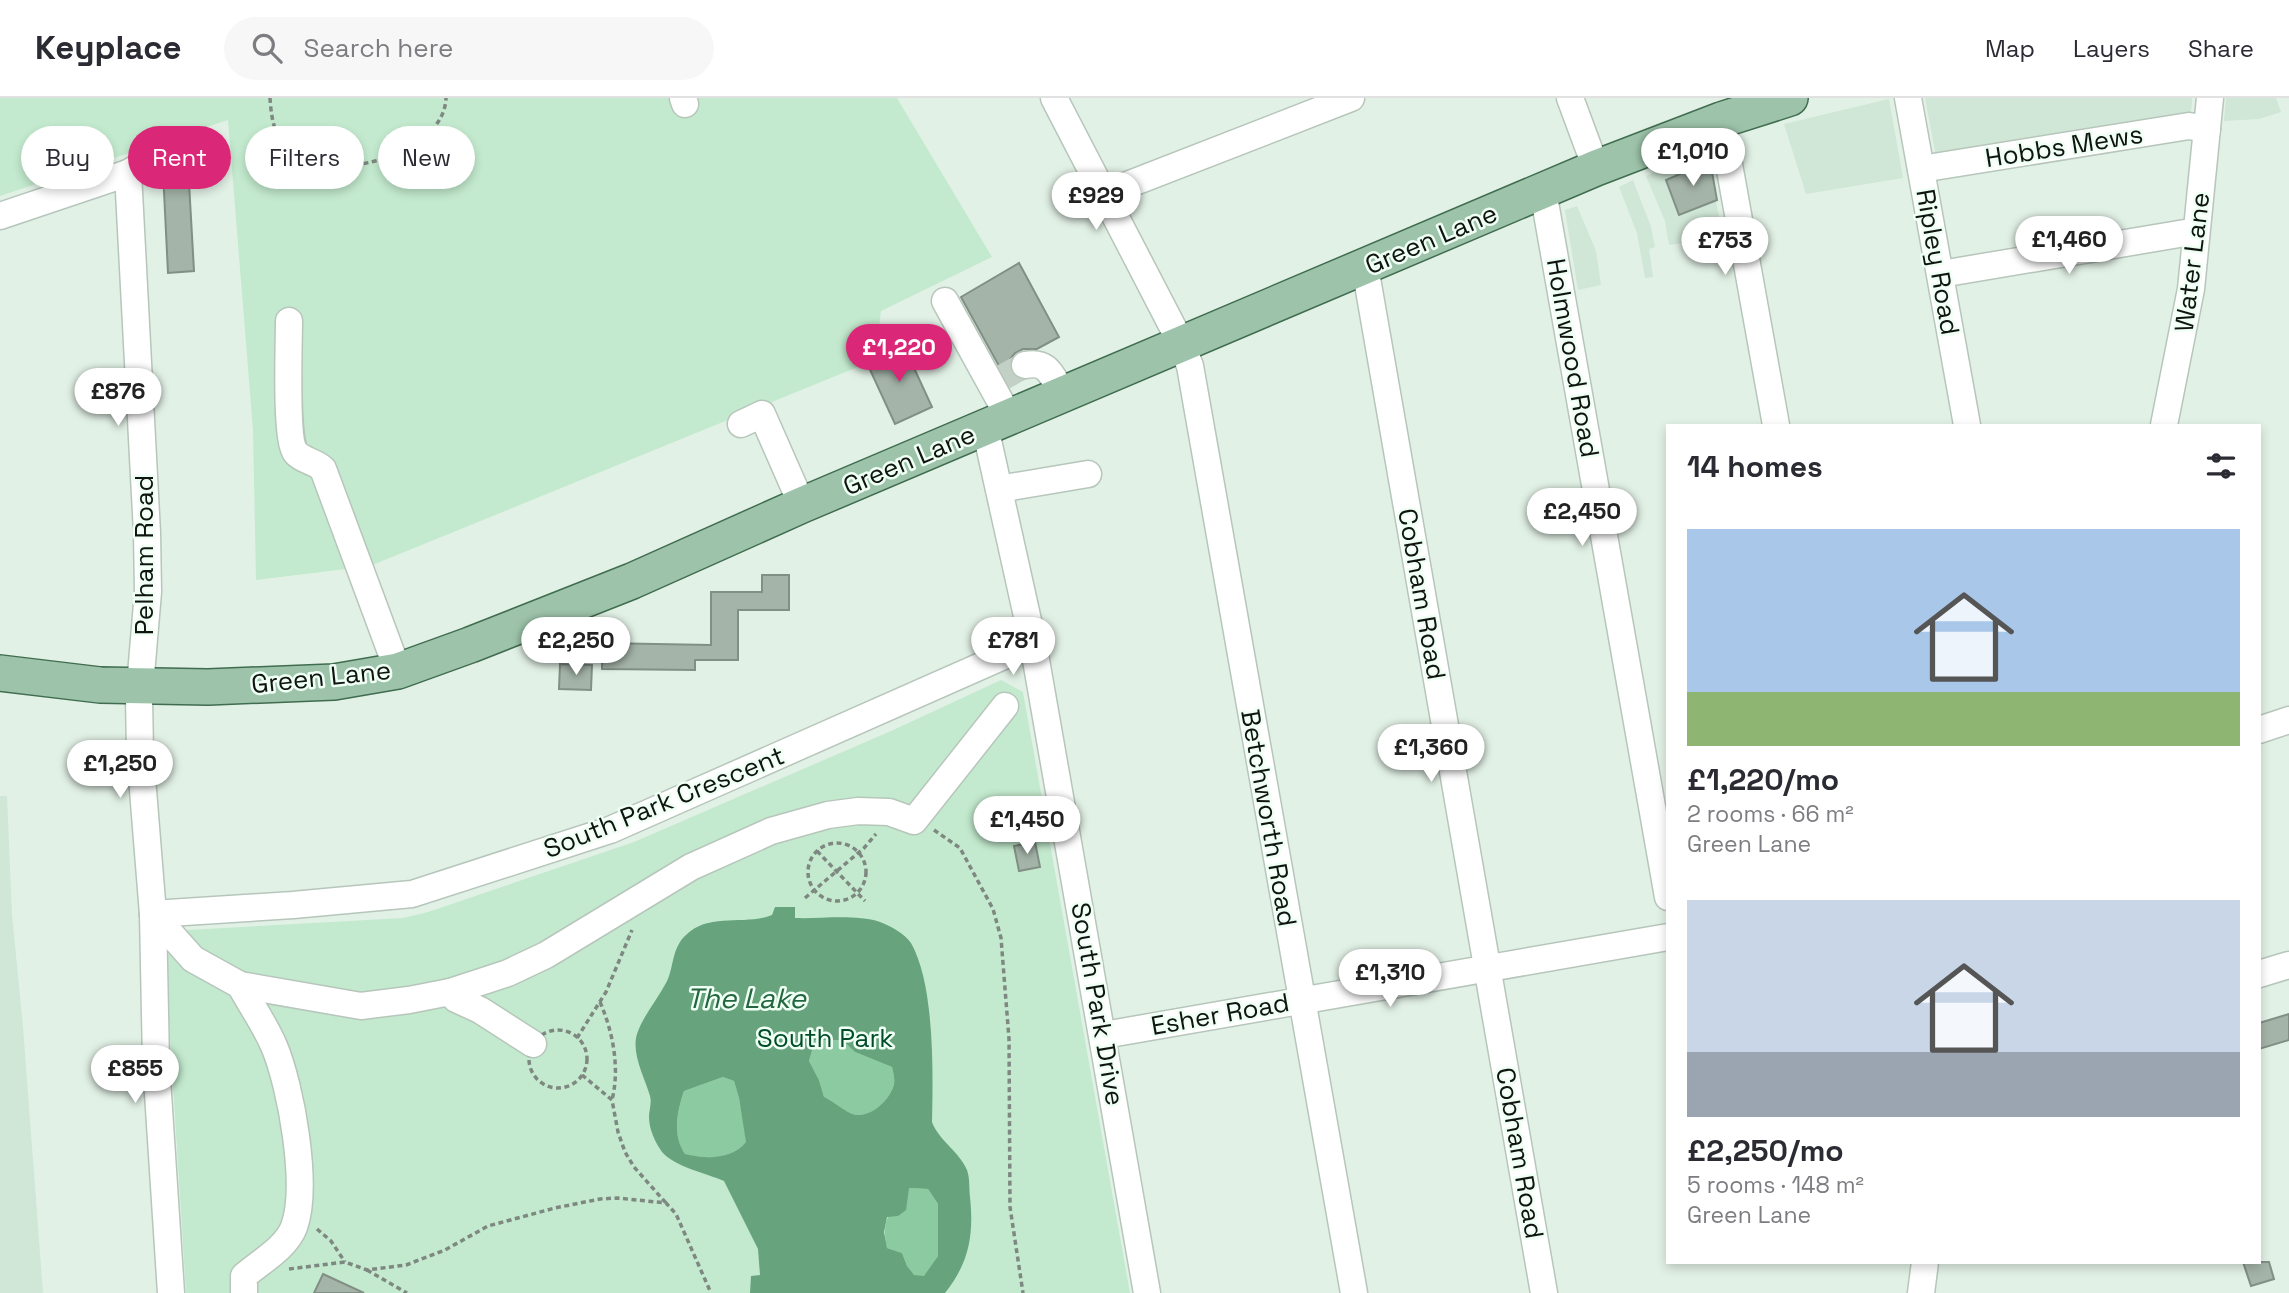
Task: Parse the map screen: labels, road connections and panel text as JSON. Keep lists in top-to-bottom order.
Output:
{
  "streets": {
    "main road": ["Green Lane"],
    "street": [
      "Hobbs Mews",
      "Ripley Road",
      "Water Lane",
      "Holmwood Road",
      "Pelham Road",
      "Cobham Road",
      "South Park Crescent",
      "Betchworth Road",
      "South Park Drive",
      "Esher Road"
    ]
  },
  "crossings": [
    ["Hobbs Mews", "Ripley Road"],
    ["Hobbs Mews", "Water Lane"],
    ["Green Lane", "Holmwood Road"],
    ["Green Lane", "Pelham Road"],
    ["Green Lane", "Cobham Road"],
    ["Green Lane", "Betchworth Road"],
    ["Green Lane", "South Park Drive"],
    ["Pelham Road", "South Park Crescent"],
    ["Cobham Road", "Esher Road"],
    ["South Park Crescent", "South Park Drive"],
    ["Betchworth Road", "Esher Road"],
    ["South Park Drive", "Esher Road"]
  ],
  "water": ["The Lake"],
  "parks": ["South Park"],
  "page": {
    "header": "Keyplace",
    "search": "Search here",
    "nav": ["Map", "Layers", "Share"],
    "chip": [
      "Buy",
      "Rent",
      "Filters",
      "New"
    ],
    "price": [
      "£1,010",
      "£929",
      "£1,460",
      "£753",
      "£1,220",
      "£876",
      "£2,450",
      "£2,250",
      "£781",
      "£1,360",
      "£1,250",
      "£1,450",
      "£1,310",
      "£855"
    ],
    "heading": "14 homes",
    "list": [
      {
        "name": "£1,220/mo",
        "note": "2 rooms · 66 m² · Green Lane"
      },
      {
        "name": "£2,250/mo",
        "note": "5 rooms · 148 m² · Green Lane"
      }
    ]
  }
}
